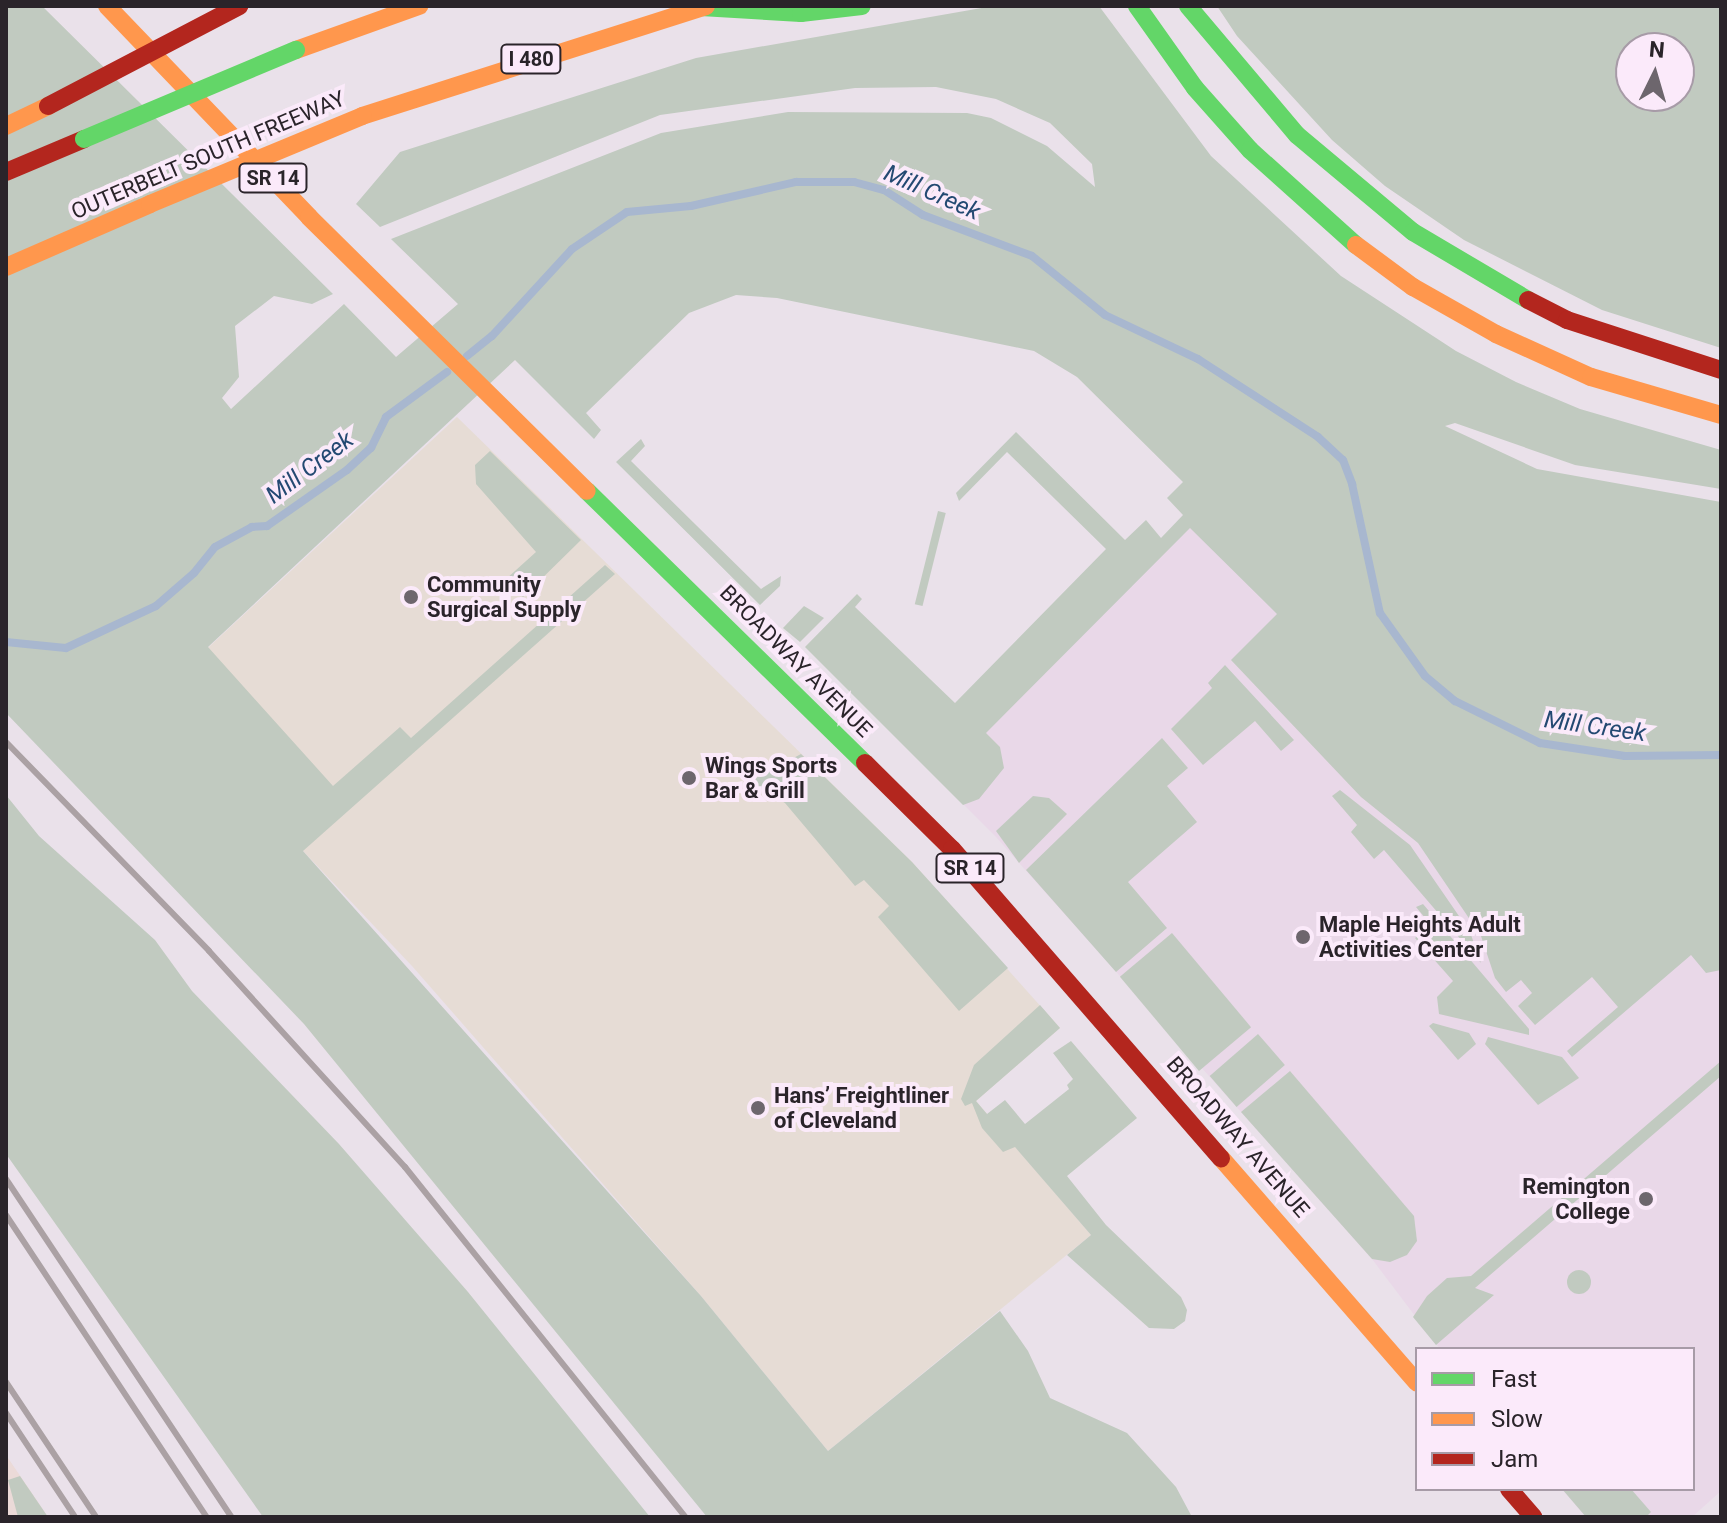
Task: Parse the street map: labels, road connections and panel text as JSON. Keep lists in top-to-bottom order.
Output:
{
  "streets": {
    "main road": [
      "I 480",
      "OUTERBELT SOUTH FREEWAY",
      "SR 14",
      "BROADWAY AVENUE"
    ]
  },
  "water": ["Mill Creek"],
  "places": [
    "Community Surgical Supply",
    "Wings Sports Bar & Grill",
    "Maple Heights Adult Activities Center",
    "Hans’ Freightliner of Cleveland",
    "Remington College"
  ],
  "legend": ["Fast", "Slow", "Jam"],
  "north": "top"
}
